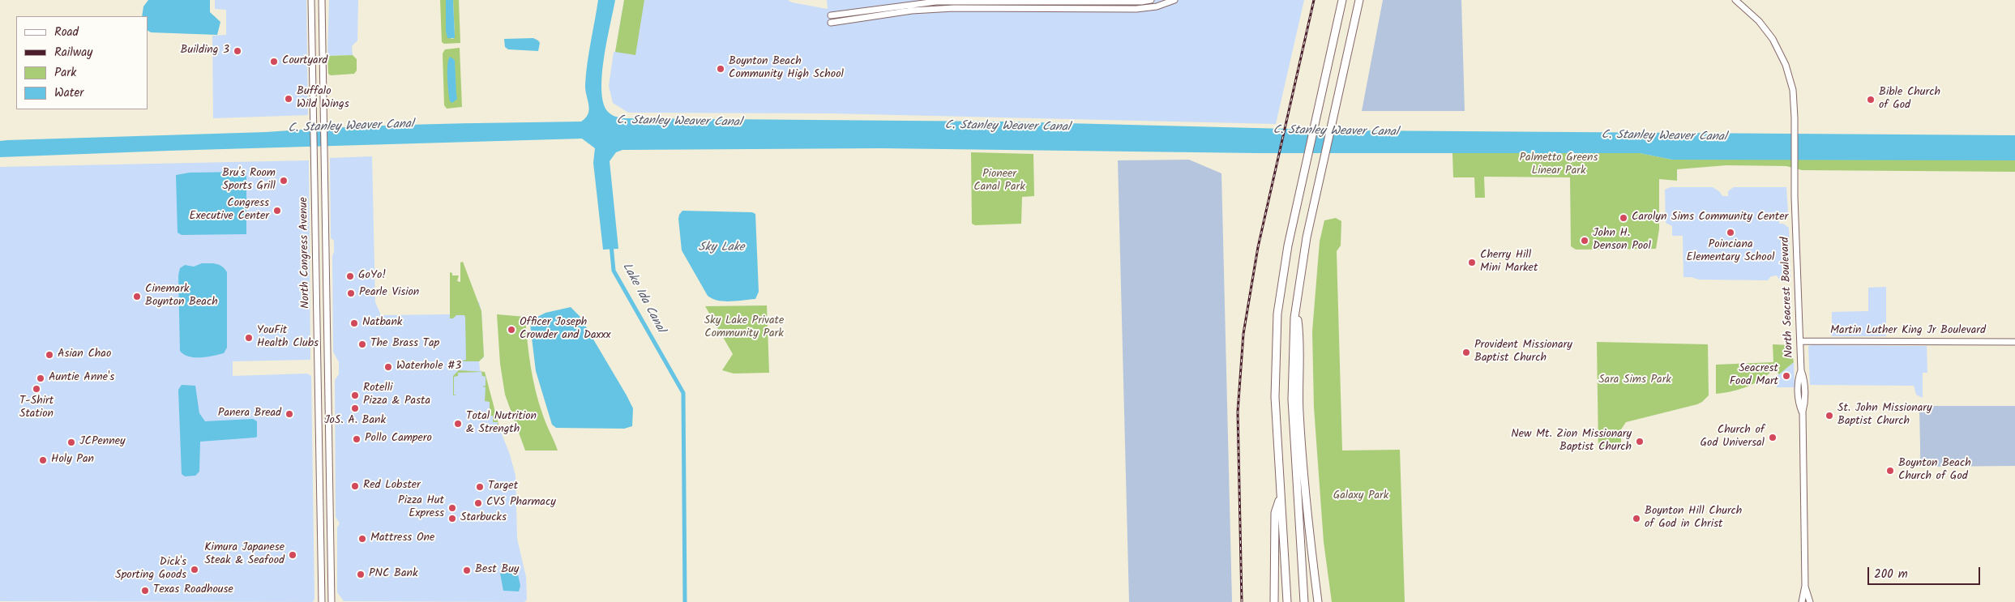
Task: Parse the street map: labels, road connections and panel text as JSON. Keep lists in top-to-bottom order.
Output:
{
  "streets": {
    "street": ["North Congress Avenue", "North Seacrest Boulevard", "Martin Luther King Jr Boulevard"]
  },
  "crossings": [
    ["North Seacrest Boulevard", "Martin Luther King Jr Boulevard"]
  ],
  "water": ["C. Stanley Weaver Canal", "Sky Lake", "Lake Ida Canal"],
  "parks": [
    "Palmetto Greens Linear Park",
    "Pioneer Canal Park",
    "Sky Lake Private Community Park",
    "Sara Sims Park",
    "Galaxy Park"
  ],
  "places": [
    "Building 3",
    "Courtyard",
    "Boynton Beach Community High School",
    "Buffalo Wild Wings",
    "Bible Church of God",
    "Bru's Room Sports Grill",
    "Congress Executive Center",
    "Carolyn Sims Community Center",
    "Poinciana Elementary School",
    "John H. Denson Pool",
    "Cherry Hill Mini Market",
    "GoYo!",
    "Pearle Vision",
    "Cinemark Boynton Beach",
    "Natbank",
    "Officer Joseph Crowder and Daxxx",
    "YouFit Health Clubs",
    "The Brass Tap",
    "Provident Missionary Baptist Church",
    "Asian Chao",
    "Waterhole #3",
    "Seacrest Food Mart",
    "Auntie Anne's",
    "T-Shirt Station",
    "Rotelli Pizza & Pasta",
    "JoS. A. Bank",
    "Panera Bread",
    "St. John Missionary Baptist Church",
    "Total Nutrition & Strength",
    "Church of God Universal",
    "Pollo Campero",
    "New Mt. Zion Missionary Baptist Church",
    "JCPenney",
    "Holy Pan",
    "Boynton Beach Church of God",
    "Red Lobster",
    "Target",
    "CVS Pharmacy",
    "Pizza Hut Express",
    "Starbucks",
    "Boynton Hill Church of God in Christ",
    "Mattress One",
    "Kimura Japanese Steak & Seafood",
    "Dick's Sporting Goods",
    "Best Buy",
    "PNC Bank",
    "Texas Roadhouse"
  ],
  "legend": [
    "Road",
    "Railway",
    "Park",
    "Water"
  ],
  "scale_bar": "200 m"
}
